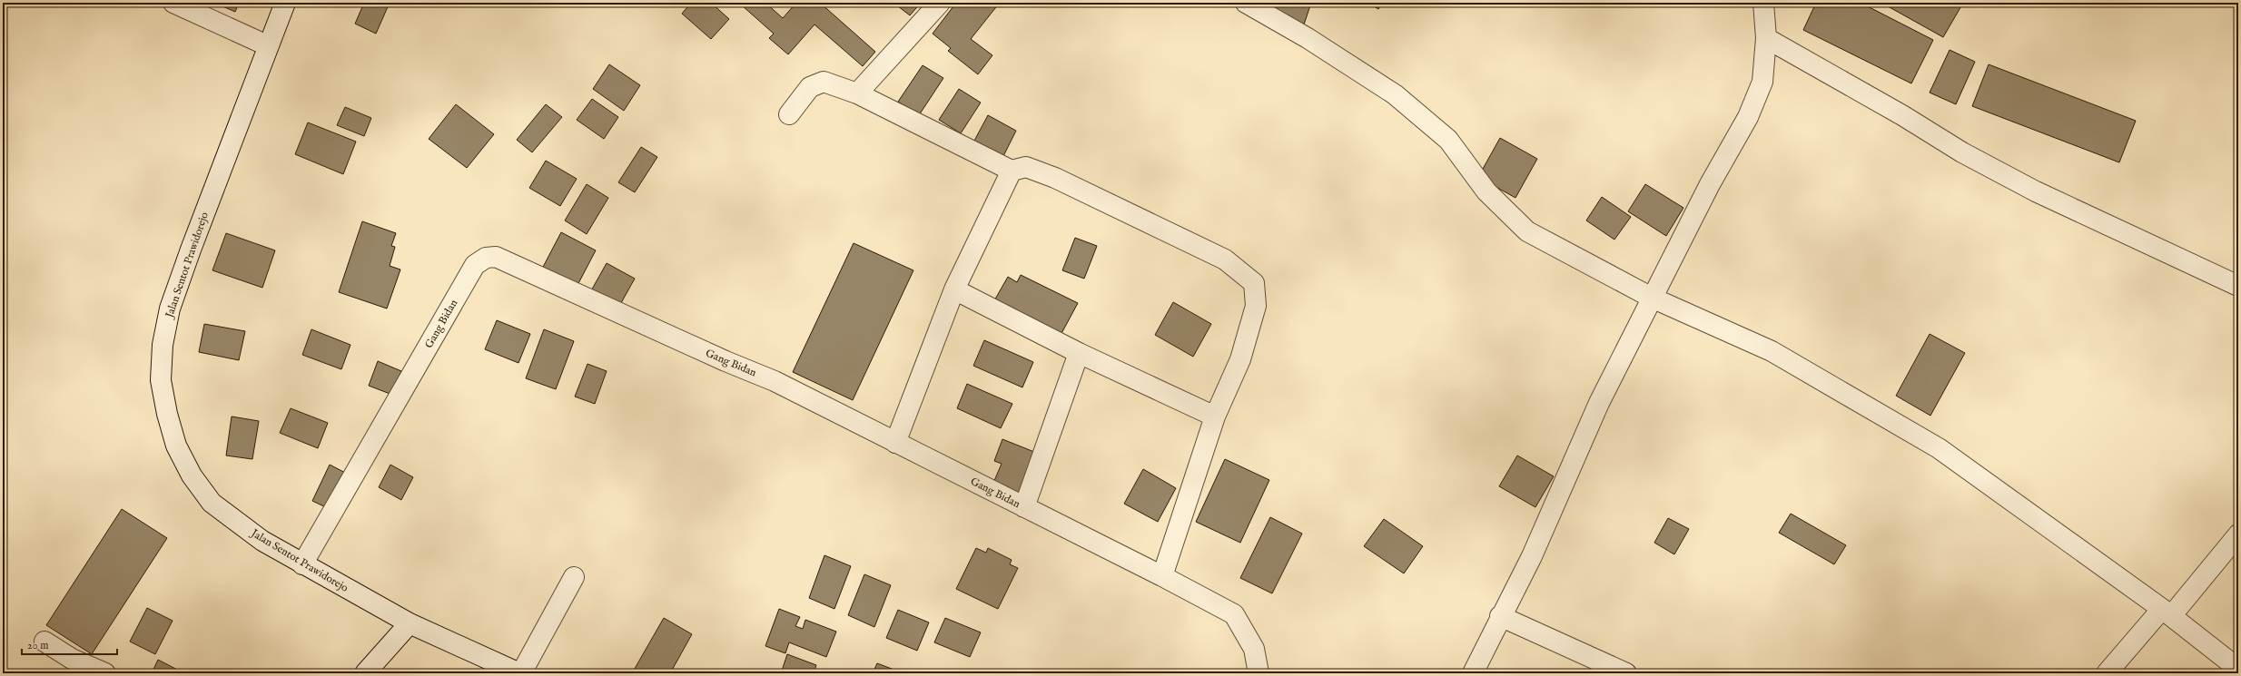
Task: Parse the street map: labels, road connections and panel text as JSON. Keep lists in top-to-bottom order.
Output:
{
  "streets": {
    "street": ["Jalan Sentot Prawidorejo", "Gang Bidan"]
  },
  "crossings": [
    ["Jalan Sentot Prawidorejo", "Gang Bidan"]
  ],
  "scale_bar": "20 m"
}
